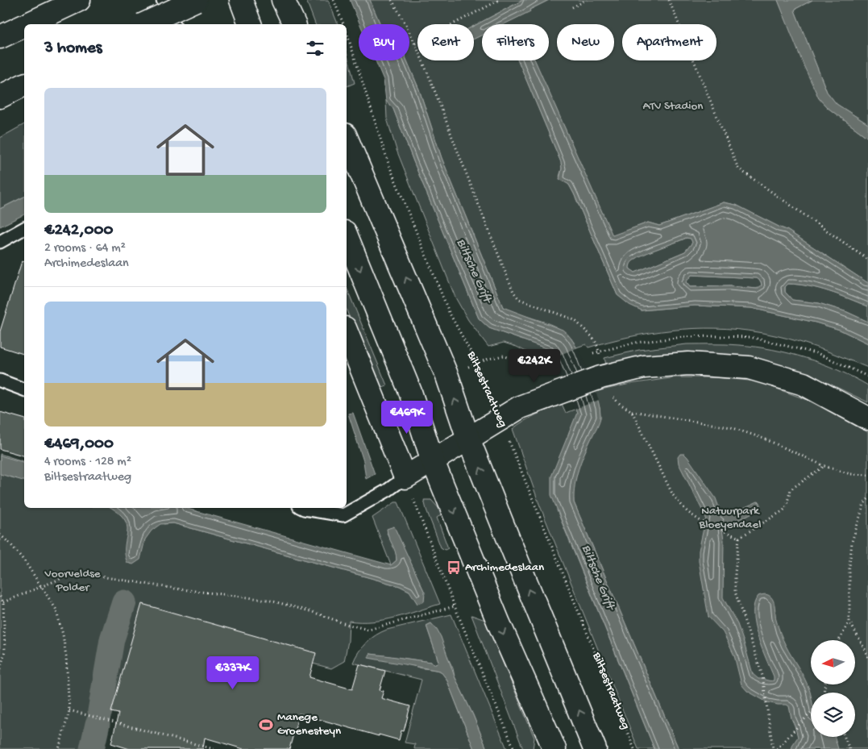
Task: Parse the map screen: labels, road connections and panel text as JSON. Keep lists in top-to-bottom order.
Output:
{
  "streets": {
    "path": ["Biltsestraatweg"]
  },
  "water": ["Biltsche Grift"],
  "parks": ["ATV Stadion", "Natuurpark Bloeyendael", "Voorveldse Polder"],
  "places": {
    "bus stop": ["Archimedeslaan"],
    "sports": ["Manege Groenesteyn"]
  },
  "north": "left",
  "page": {
    "chip": [
      "Buy",
      "Rent",
      "Filters",
      "New",
      "Apartment"
    ],
    "heading": "3 homes",
    "list": [
      {
        "name": "€242,000",
        "note": "2 rooms · 64 m² · Archimedeslaan"
      },
      {
        "name": "€469,000",
        "note": "4 rooms · 128 m² · Biltsestraatweg"
      }
    ],
    "price": ["€242K", "€469K", "€337K"]
  }
}
